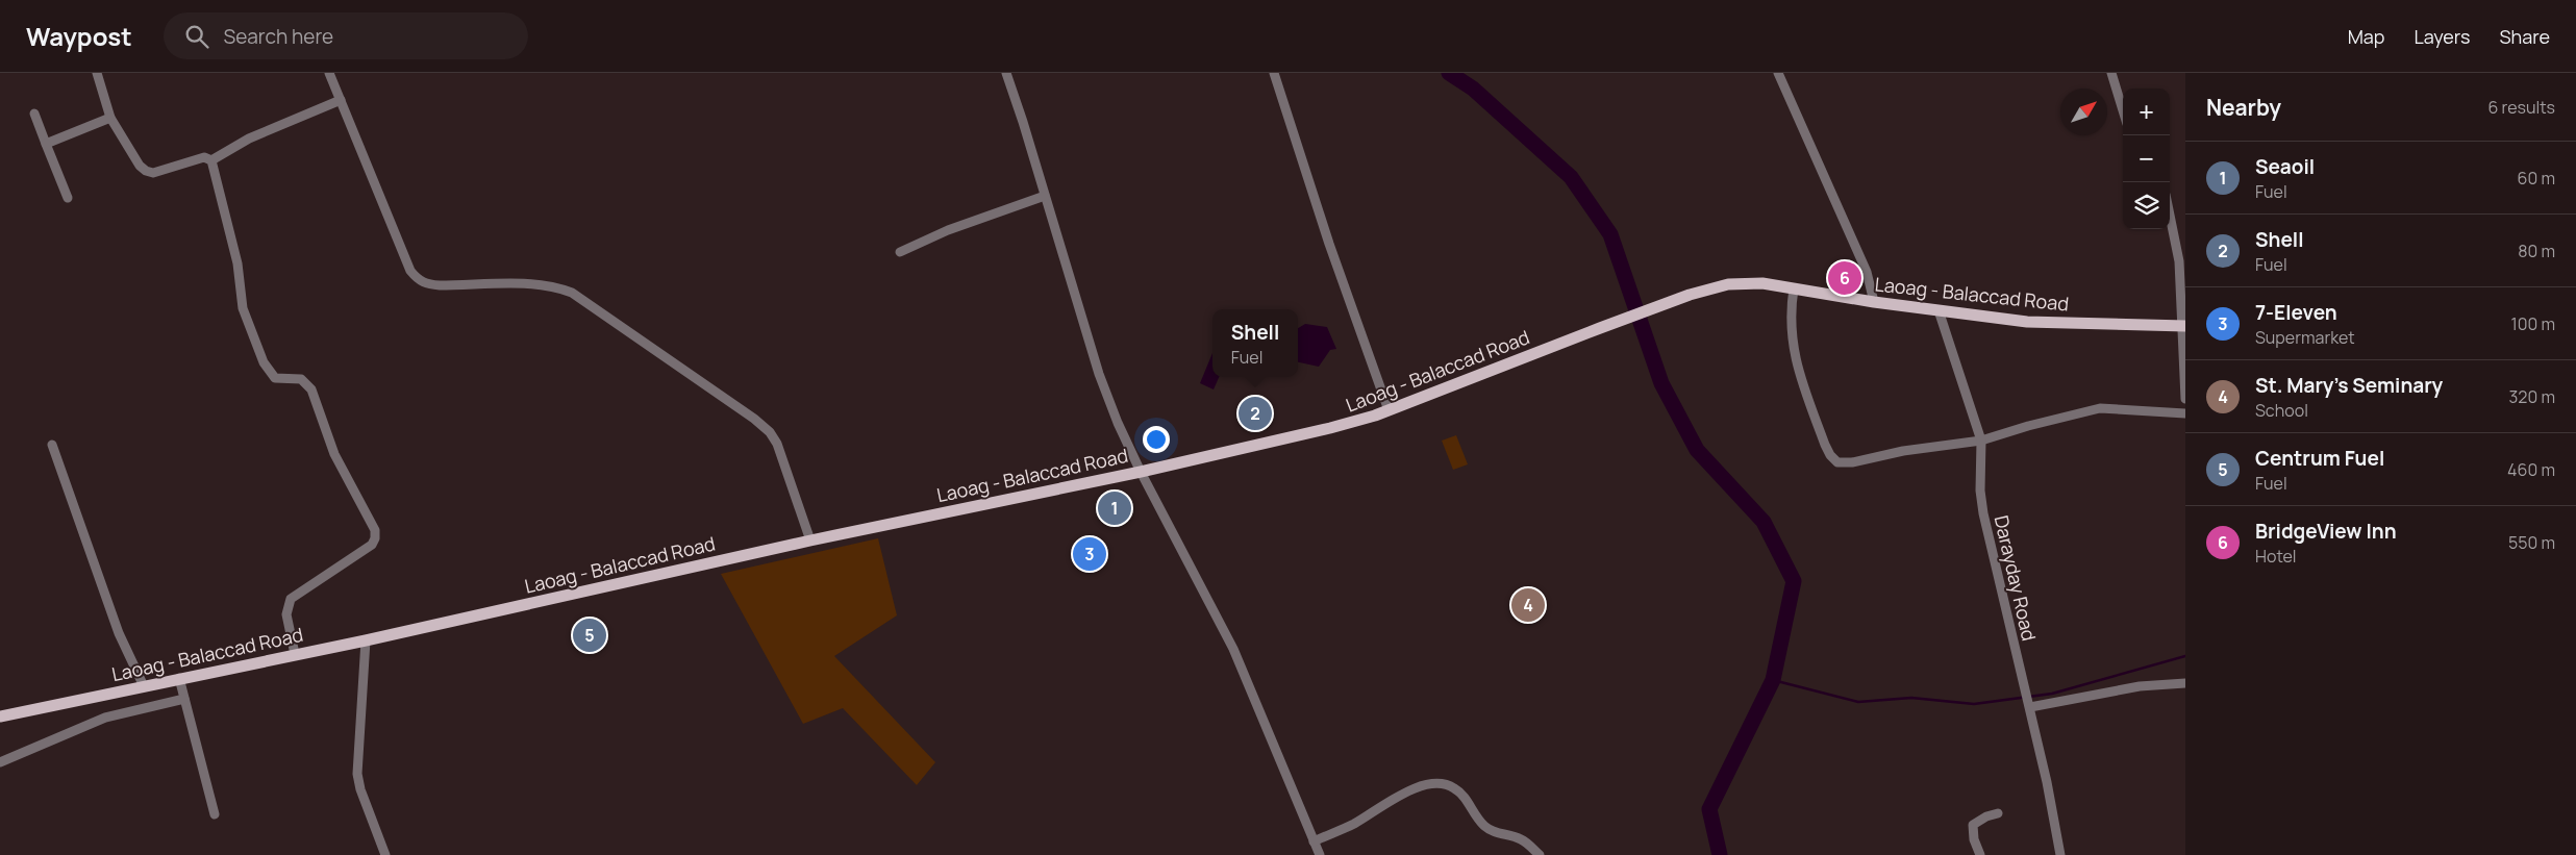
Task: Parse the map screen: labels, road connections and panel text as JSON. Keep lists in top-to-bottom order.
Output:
{
  "streets": {
    "main road": ["Laoag - Balaccad Road"],
    "street": ["Darayday Road"]
  },
  "crossings": [
    ["Laoag - Balaccad Road", "Darayday Road"]
  ],
  "north": "top right",
  "page": {
    "header": "Waypost",
    "search": "Search here",
    "nav": ["Map", "Layers", "Share"],
    "heading": ["Nearby", "6 results"],
    "map_buttons": ["+", "−"],
    "list": [
      {
        "mark": "1",
        "name": "Seaoil",
        "note": "Fuel",
        "value": "60 m"
      },
      {
        "mark": "2",
        "name": "Shell",
        "note": "Fuel",
        "value": "80 m"
      },
      {
        "mark": "3",
        "name": "7-Eleven",
        "note": "Supermarket",
        "value": "100 m"
      },
      {
        "mark": "4",
        "name": "St. Mary's Seminary",
        "note": "School",
        "value": "320 m"
      },
      {
        "mark": "5",
        "name": "Centrum Fuel",
        "note": "Fuel",
        "value": "460 m"
      },
      {
        "mark": "6",
        "name": "BridgeView Inn",
        "note": "Hotel",
        "value": "550 m"
      }
    ],
    "pins": [
      "6",
      "2",
      "1",
      "3",
      "4",
      "5"
    ],
    "popup": ["Shell", "Fuel"]
  }
}
